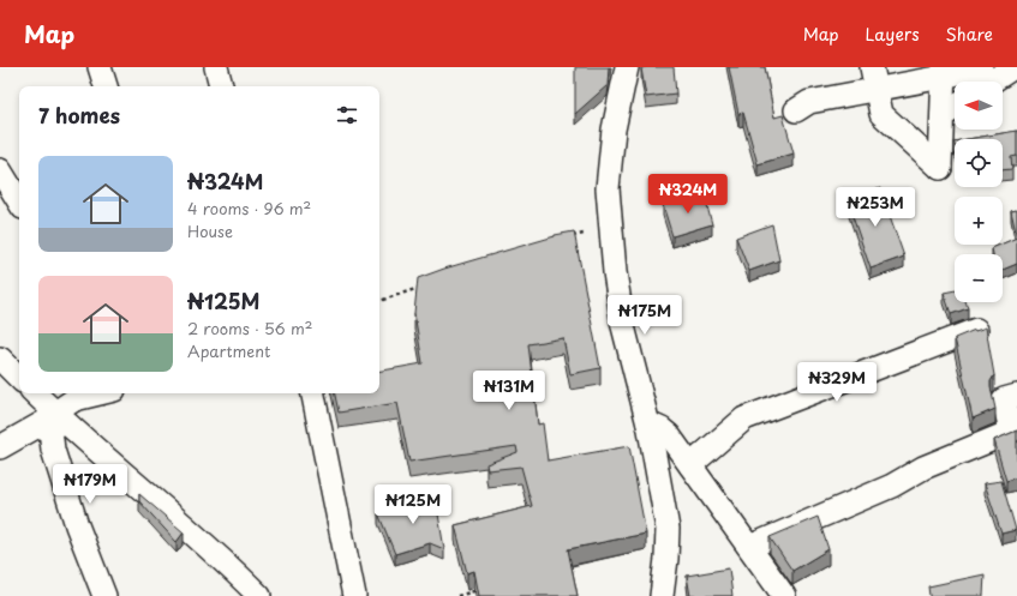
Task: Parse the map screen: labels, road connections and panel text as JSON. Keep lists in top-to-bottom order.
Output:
{
  "north": "left",
  "page": {
    "header": "Map",
    "nav": ["Map", "Layers", "Share"],
    "map_buttons": ["+", "−"],
    "heading": "7 homes",
    "list": [
      {
        "name": "₦324M",
        "note": "4 rooms · 96 m² · House"
      },
      {
        "name": "₦125M",
        "note": "2 rooms · 56 m² · Apartment"
      }
    ],
    "price": [
      "₦324M",
      "₦253M",
      "₦175M",
      "₦329M",
      "₦131M",
      "₦179M",
      "₦125M"
    ]
  }
}
